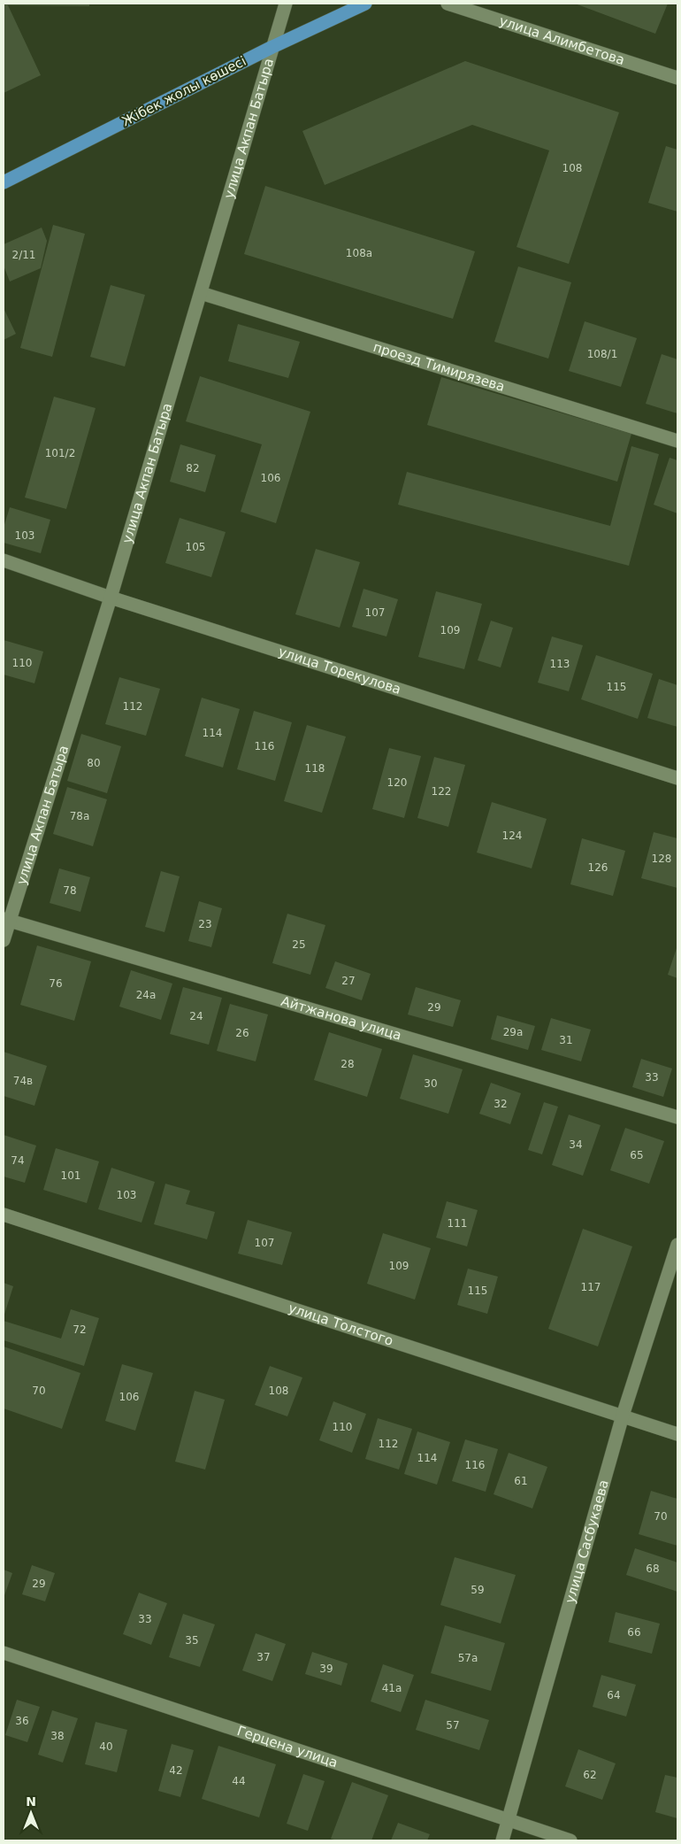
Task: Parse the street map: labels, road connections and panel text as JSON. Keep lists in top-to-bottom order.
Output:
{
  "streets": {
    "main road": ["Жібек жолы көшесі"],
    "street": [
      "улица Алимбетова",
      "улица Акпан Батыра",
      "проезд Тимирязева",
      "улица Торекулова",
      "Айтжанова улица",
      "улица Толстого",
      "улица Сасбукаева",
      "Герцена улица"
    ]
  },
  "crossings": [
    ["Жібек жолы көшесі", "улица Акпан Батыра"],
    ["улица Акпан Батыра", "проезд Тимирязева"],
    ["улица Акпан Батыра", "улица Торекулова"],
    ["улица Акпан Батыра", "Айтжанова улица"],
    ["улица Толстого", "улица Сасбукаева"],
    ["улица Сасбукаева", "Герцена улица"]
  ],
  "house_numbers": [
    "108",
    "108а",
    "2/11",
    "108/1",
    "101/2",
    "82",
    "106",
    "103",
    "105",
    "107",
    "109",
    "110",
    "113",
    "115",
    "112",
    "114",
    "116",
    "80",
    "118",
    "120",
    "122",
    "78а",
    "124",
    "128",
    "126",
    "78",
    "23",
    "25",
    "27",
    "76",
    "24а",
    "29",
    "24",
    "29а",
    "26",
    "31",
    "28",
    "33",
    "74в",
    "30",
    "32",
    "34",
    "65",
    "74",
    "101",
    "103",
    "111",
    "107",
    "109",
    "117",
    "115",
    "72",
    "70",
    "108",
    "106",
    "110",
    "112",
    "114",
    "116",
    "61",
    "70",
    "68",
    "29",
    "59",
    "33",
    "66",
    "35",
    "37",
    "57а",
    "39",
    "41а",
    "64",
    "36",
    "57",
    "38",
    "40",
    "42",
    "62",
    "44"
  ],
  "north": "top"
}
